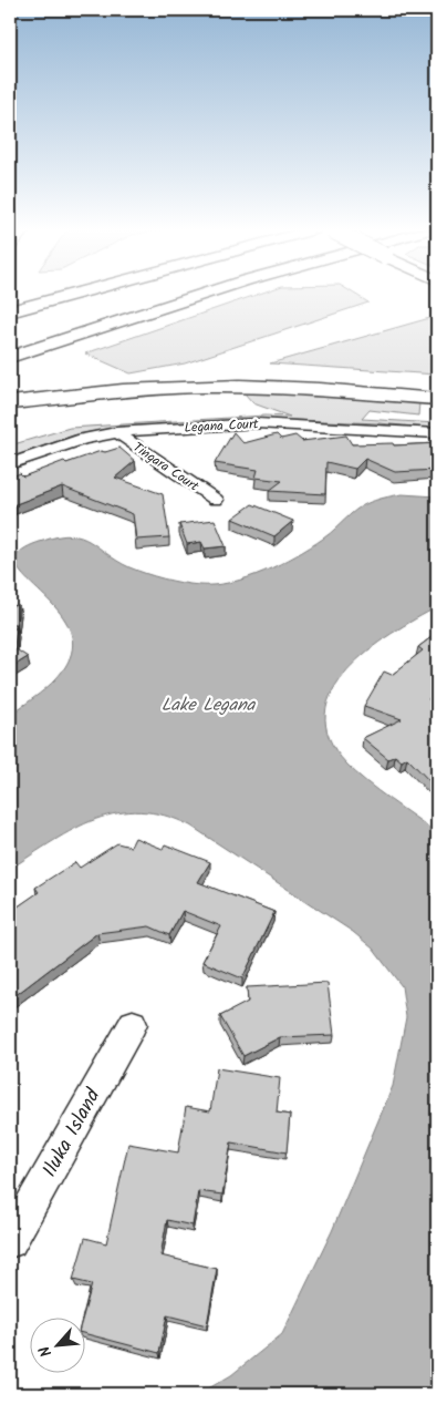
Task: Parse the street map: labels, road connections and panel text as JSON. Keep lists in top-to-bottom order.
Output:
{
  "streets": {
    "street": ["Legana Court", "Tingara Court", "Iluka Island"]
  },
  "crossings": [
    ["Legana Court", "Tingara Court"]
  ],
  "water": ["Lake Legana"],
  "north": "bottom left"
}
